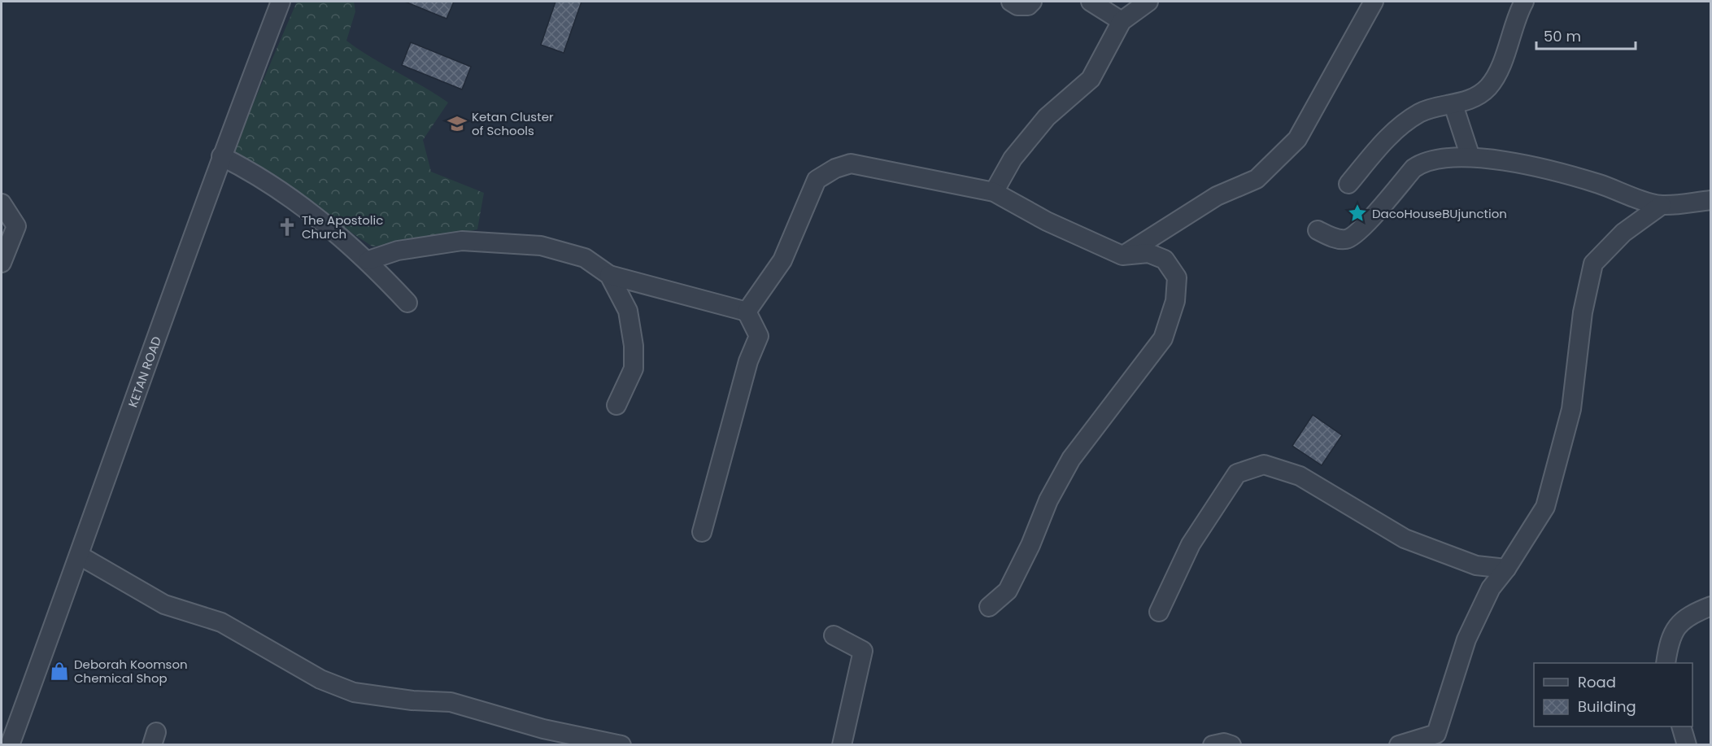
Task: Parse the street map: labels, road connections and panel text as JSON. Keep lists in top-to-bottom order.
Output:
{
  "streets": {
    "street": ["KETAN ROAD"]
  },
  "places": {
    "school or university": ["Ketan Cluster of Schools"],
    "place": ["DacoHouseBUjunction"],
    "church": ["The Apostolic Church"],
    "shop": ["Deborah Koomson Chemical Shop"]
  },
  "legend": ["Road", "Building"],
  "scale_bar": "50 m"
}
